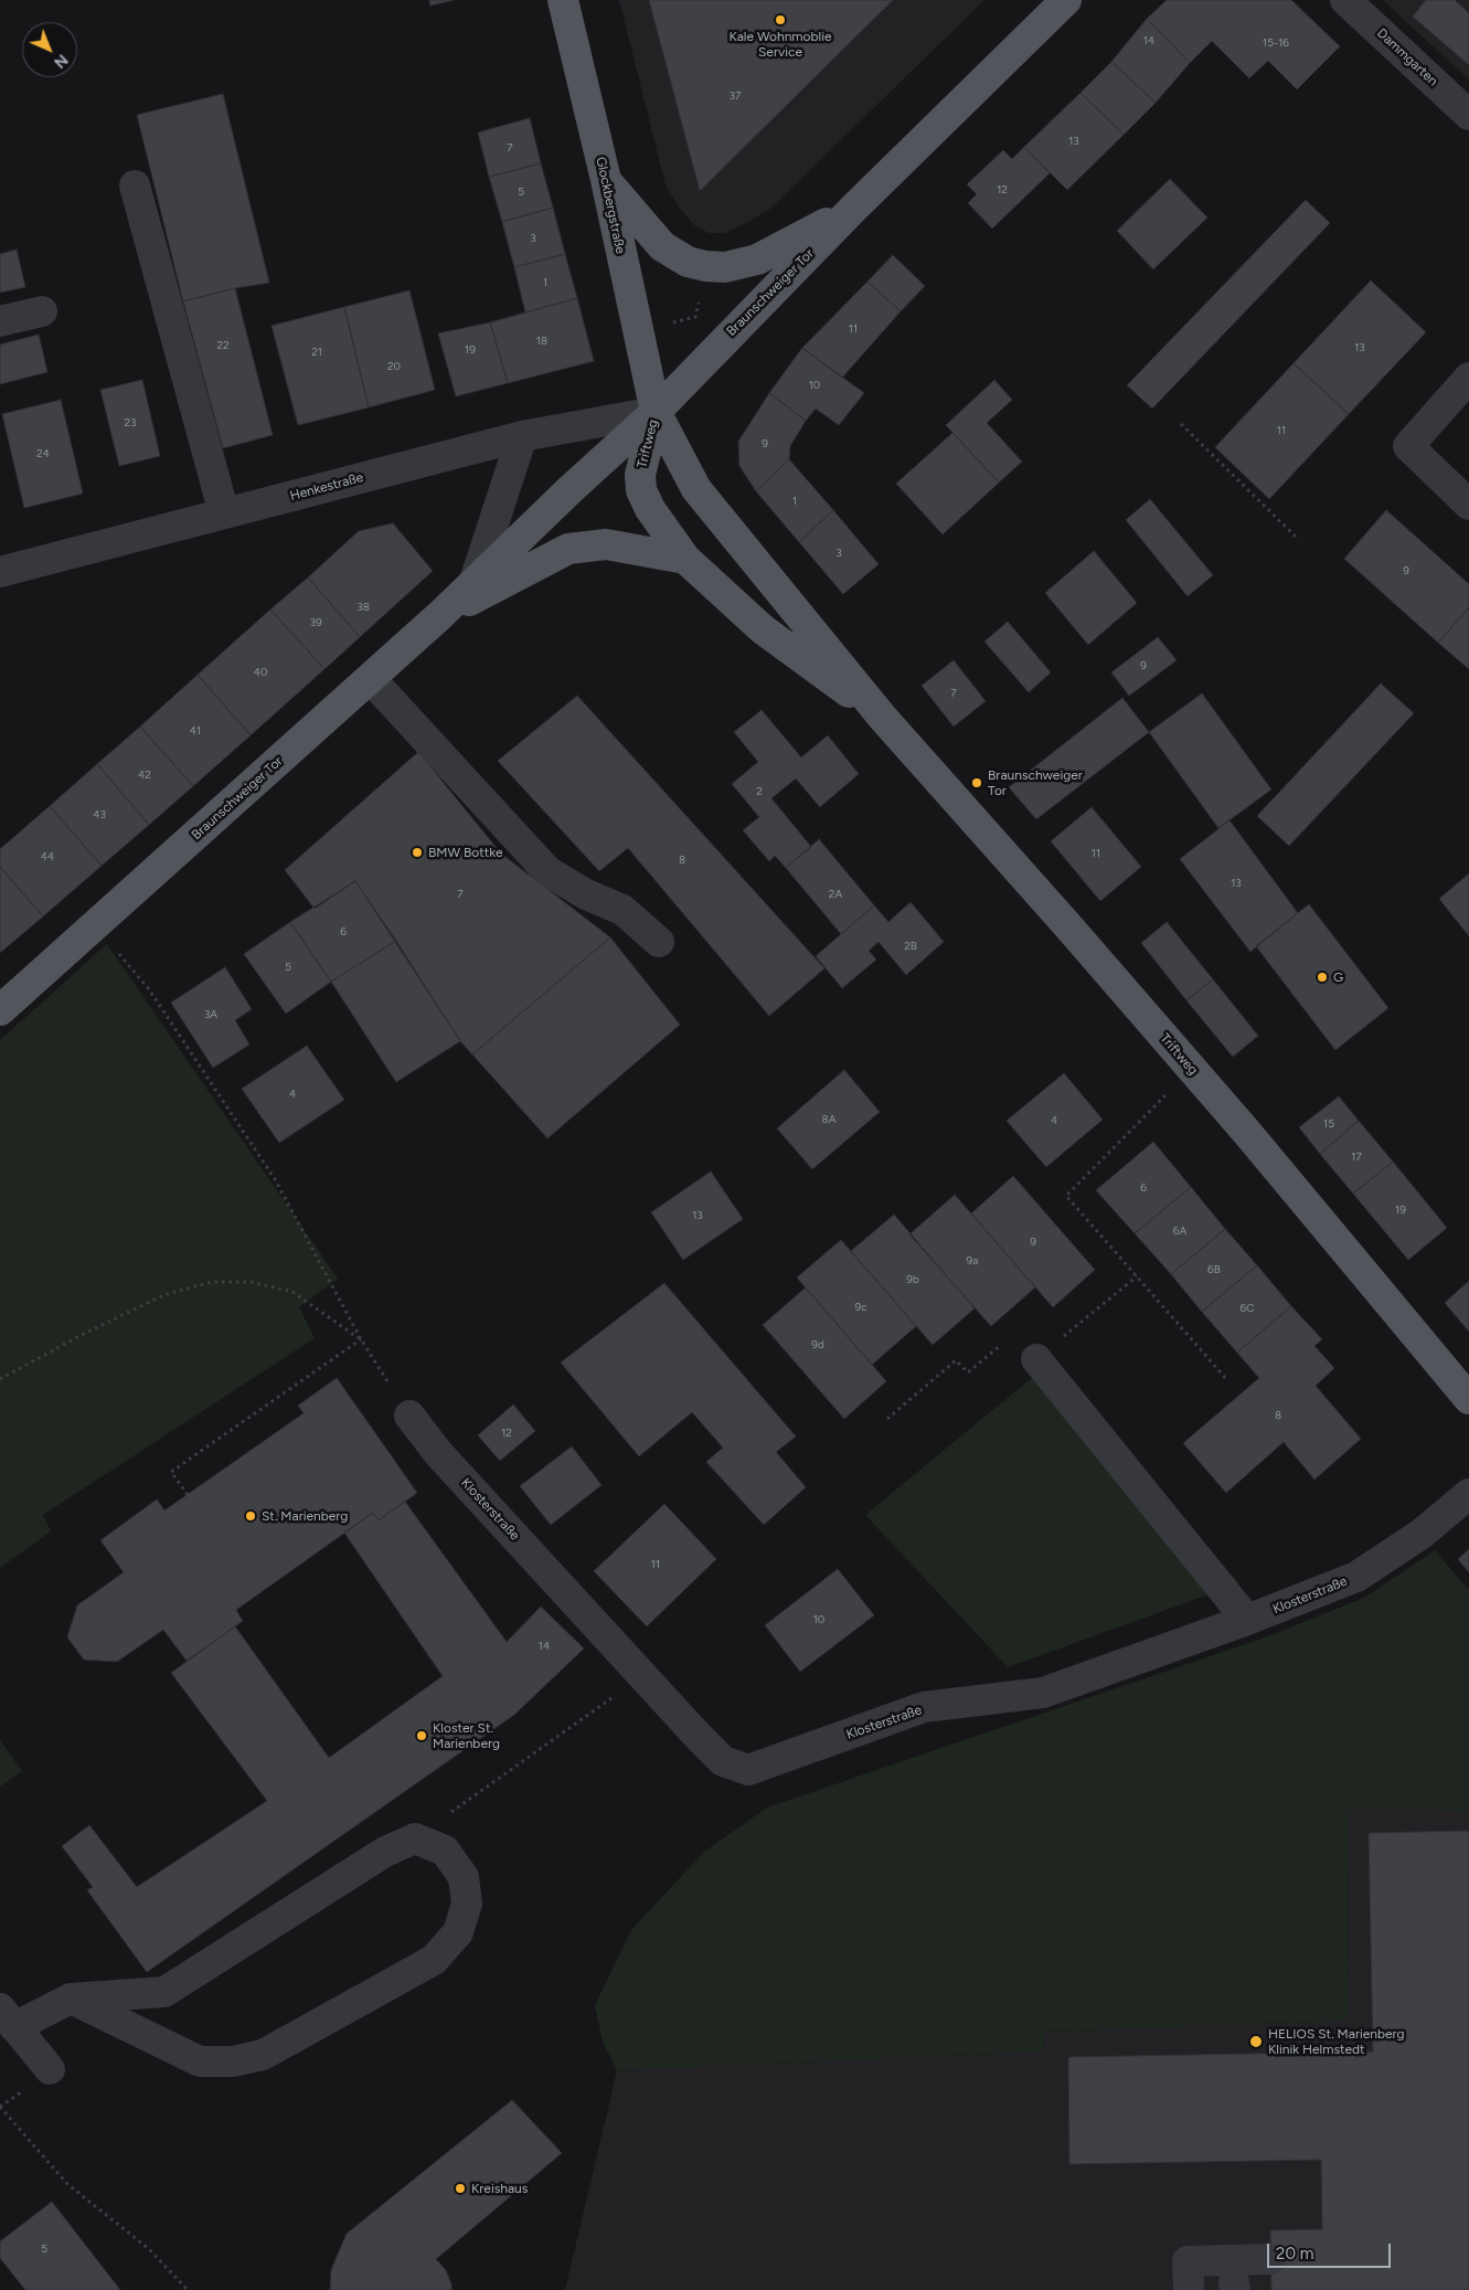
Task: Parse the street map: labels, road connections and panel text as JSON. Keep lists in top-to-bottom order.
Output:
{
  "streets": {
    "main road": ["Glockbergstraße", "Braunschweiger Tor", "Triftweg"],
    "street": ["Dammgarten", "Henkestraße", "Klosterstraße"]
  },
  "crossings": [
    ["Glockbergstraße", "Braunschweiger Tor"],
    ["Glockbergstraße", "Triftweg"],
    ["Glockbergstraße", "Henkestraße"],
    ["Braunschweiger Tor", "Triftweg"],
    ["Braunschweiger Tor", "Henkestraße"],
    ["Triftweg", "Henkestraße"]
  ],
  "places": [
    "Kale Wohnmoblie Service",
    "Braunschweiger Tor",
    "BMW Bottke",
    "G",
    "St. Marienberg",
    "Kloster St. Marienberg",
    "HELIOS St. Marienberg Klinik Helmstedt",
    "Kreishaus"
  ],
  "house_numbers": [
    "14",
    "15-16",
    "37",
    "13",
    "7",
    "12",
    "5",
    "3",
    "1",
    "11",
    "18",
    "22",
    "13",
    "19",
    "21",
    "20",
    "10",
    "23",
    "11",
    "9",
    "24",
    "1",
    "3",
    "9",
    "38",
    "39",
    "9",
    "40",
    "7",
    "41",
    "42",
    "2",
    "43",
    "11",
    "44",
    "8",
    "13",
    "7",
    "2A",
    "6",
    "2B",
    "5",
    "3A",
    "4",
    "8A",
    "4",
    "15",
    "17",
    "6",
    "19",
    "13",
    "6A",
    "9",
    "9a",
    "6B",
    "9b",
    "9c",
    "6C",
    "9d",
    "8",
    "12",
    "11",
    "10",
    "14",
    "5"
  ],
  "scale_bar": "20 m",
  "north": "bottom right"
}
